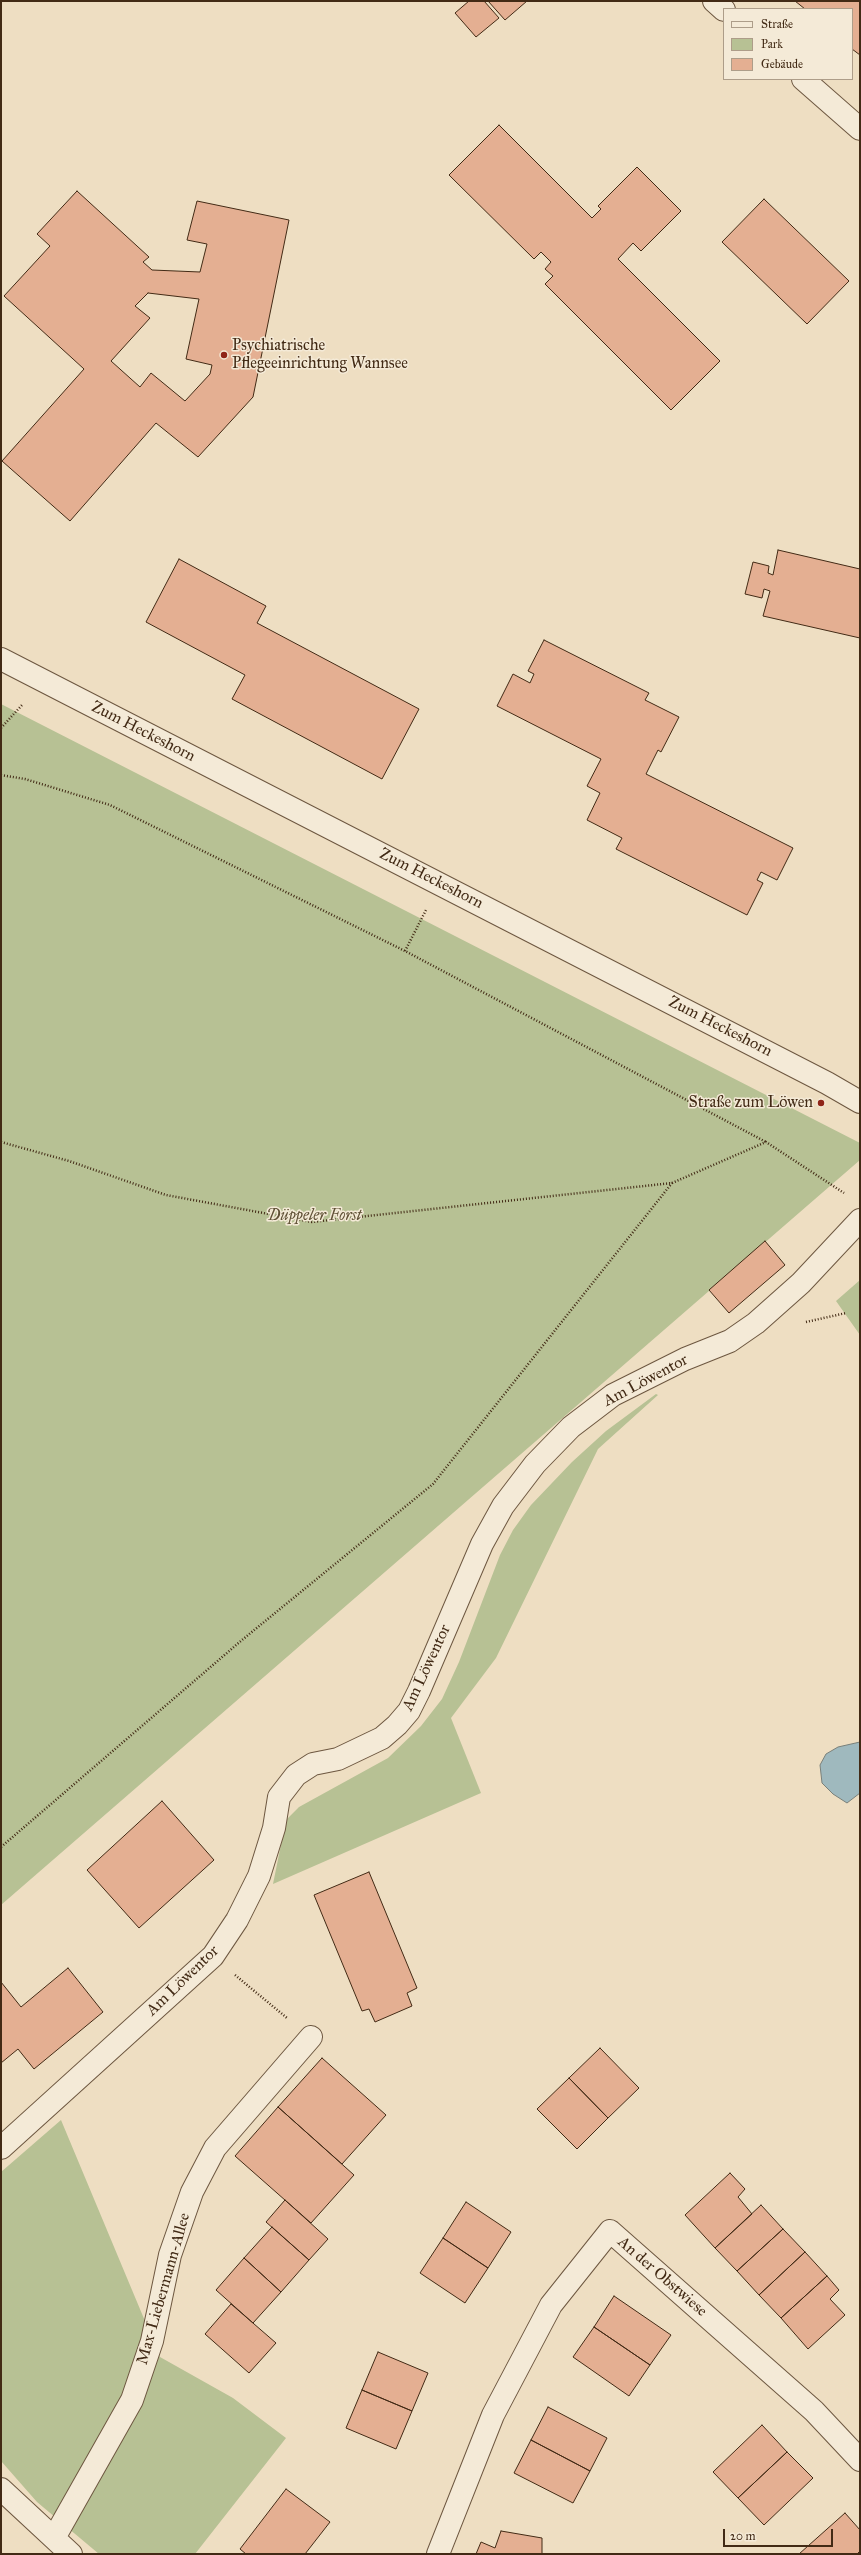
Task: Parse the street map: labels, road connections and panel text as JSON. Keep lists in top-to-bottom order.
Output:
{
  "streets": {
    "street": [
      "Zum Heckeshorn",
      "Am Löwentor",
      "An der Obstwiese",
      "Max-Liebermann-Allee"
    ]
  },
  "parks": ["Düppeler Forst"],
  "places": ["Psychiatrische Pflegeeinrichtung Wannsee", "Straße zum Löwen"],
  "legend": ["Straße", "Park", "Gebäude"],
  "scale_bar": "20 m"
}
